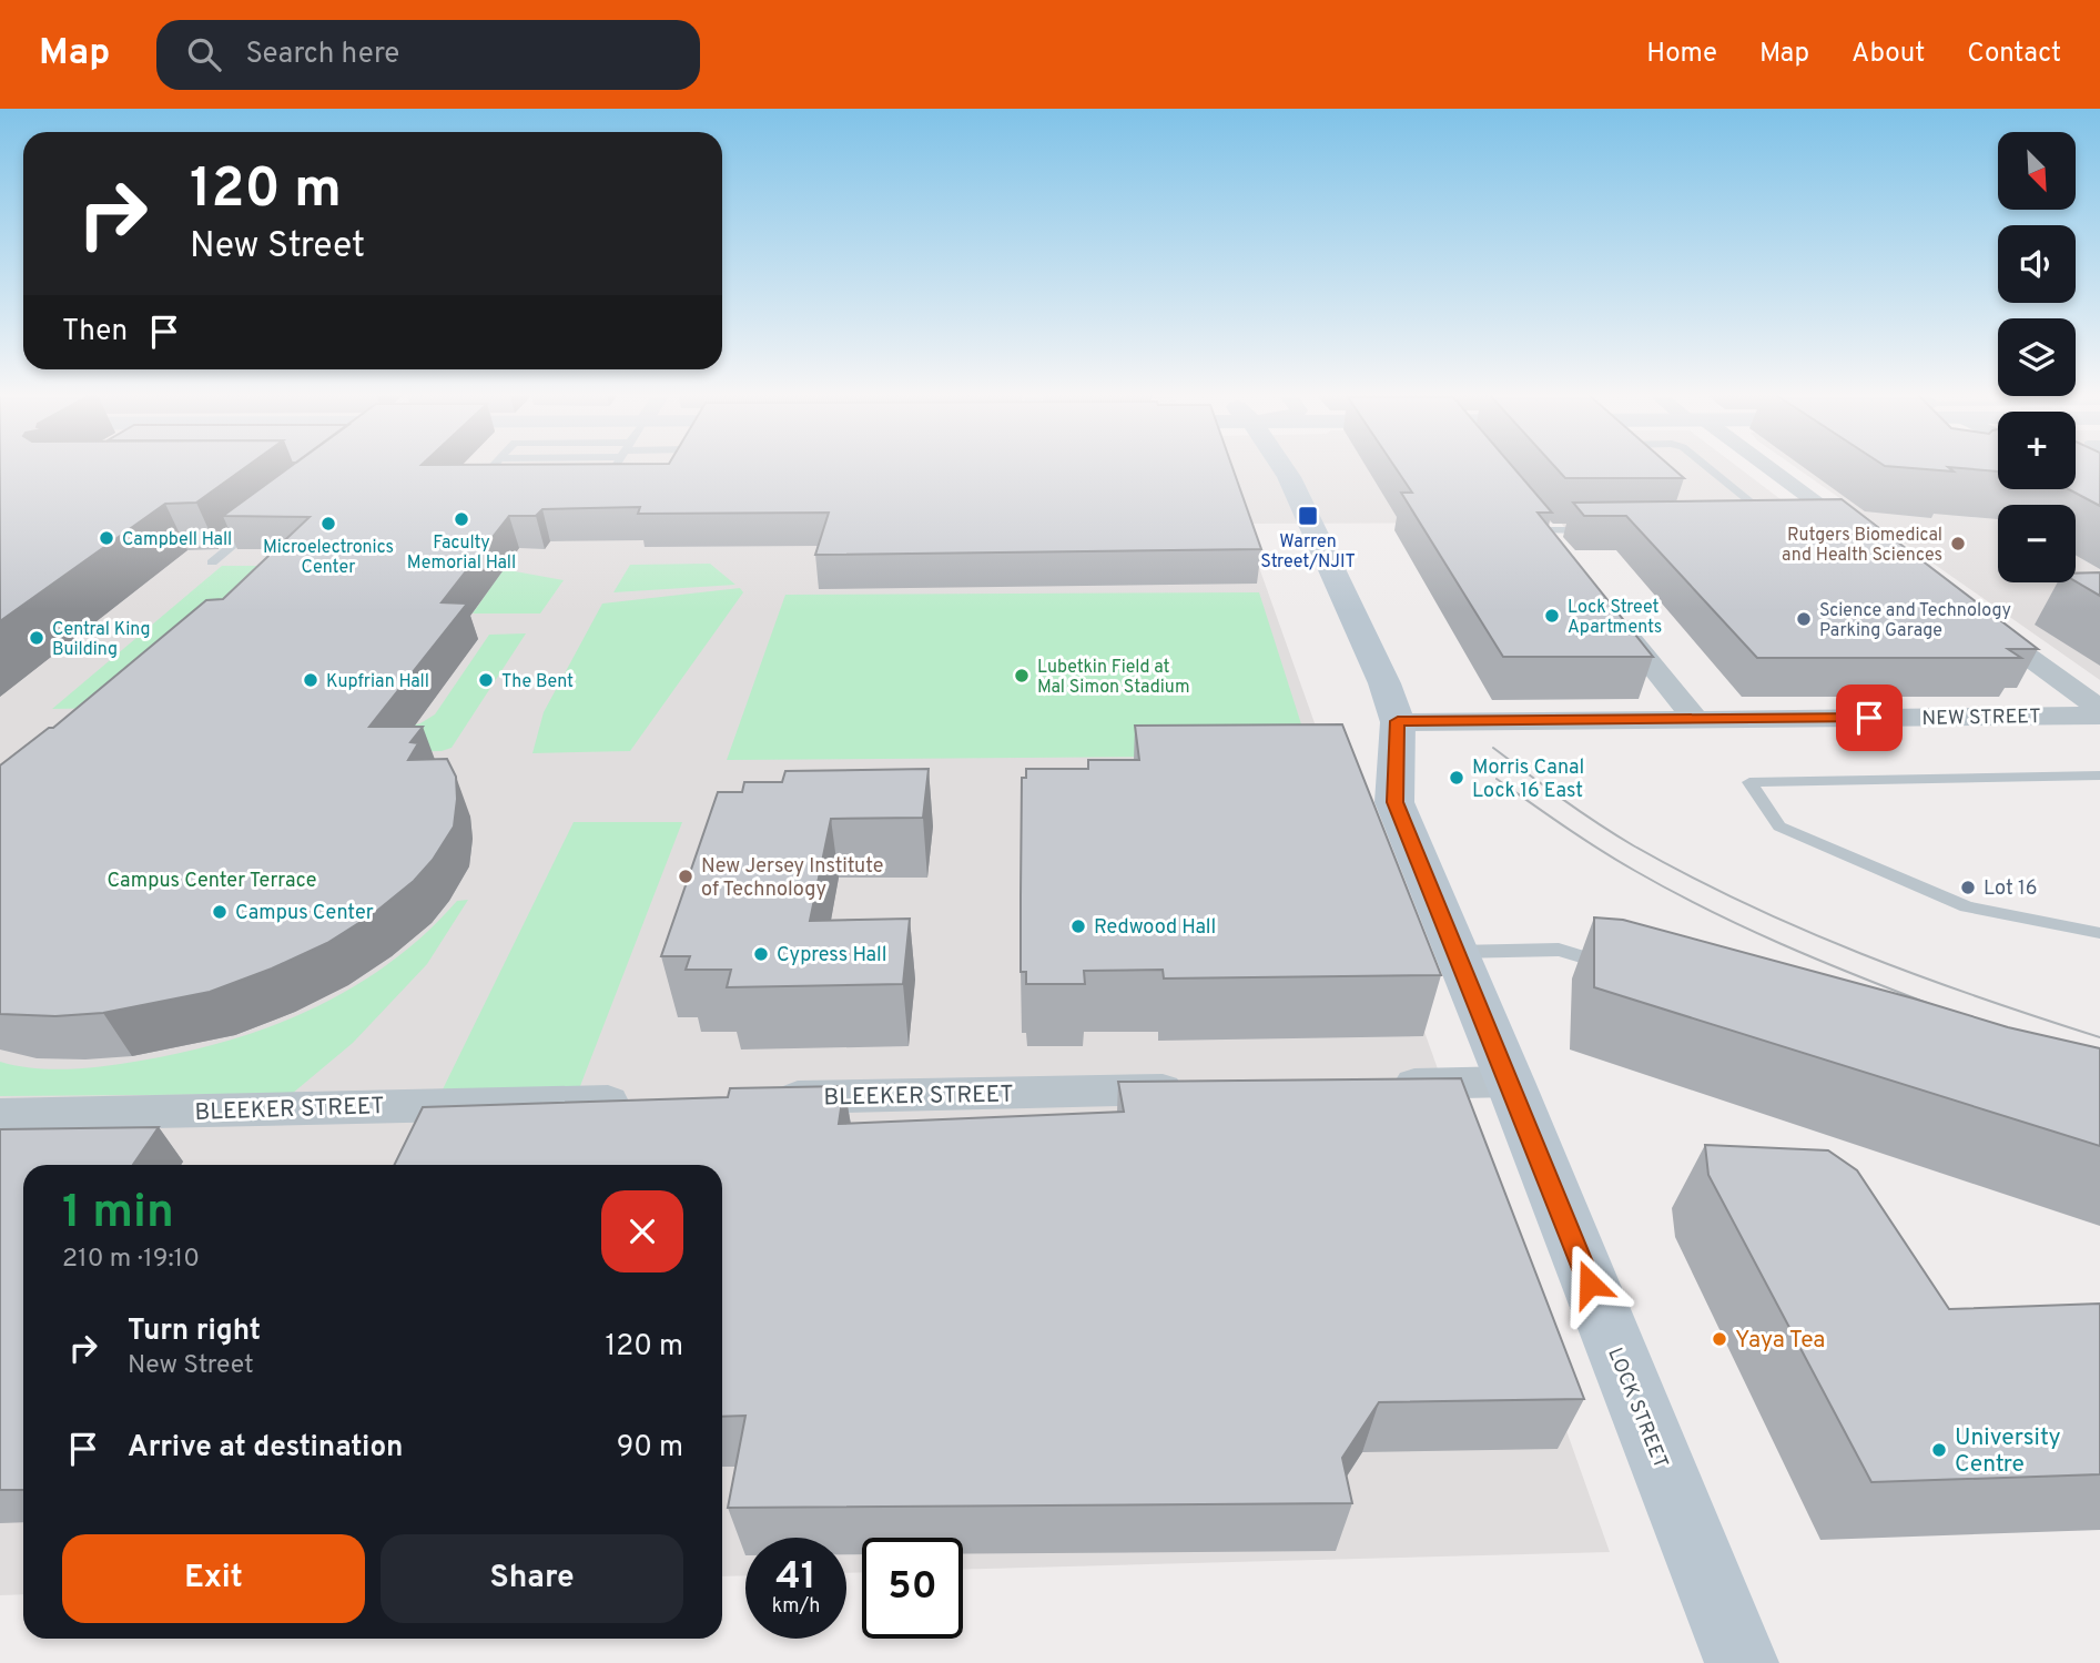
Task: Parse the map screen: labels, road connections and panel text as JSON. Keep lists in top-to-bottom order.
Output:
{
  "streets": {
    "main road": ["LOCK STREET"],
    "street": ["NEW STREET", "BLEEKER STREET"]
  },
  "crossings": [
    ["NEW STREET", "LOCK STREET"]
  ],
  "parks": ["Campus Center Terrace"],
  "places": {
    "transit": ["Warren Street/NJIT"],
    "other": [
      "Faculty Memorial Hall",
      "Microelectronics Center",
      "Campbell Hall",
      "Rutgers Biomedical and Health Sciences",
      "Lock Street Apartments",
      "Science and Technology Parking Garage",
      "Central King Building",
      "Lubetkin Field at Mal Simon Stadium",
      "Kupfrian Hall",
      "The Bent",
      "Morris Canal Lock 16 East",
      "New Jersey Institute of Technology",
      "Lot 16",
      "Campus Center",
      "Redwood Hall",
      "Cypress Hall",
      "Yaya Tea",
      "University Centre"
    ]
  },
  "north": "bottom right",
  "page": {
    "header": "Map",
    "search": "Search here",
    "nav": [
      "Home",
      "Map",
      "About",
      "Contact"
    ],
    "map_buttons": ["+", "−"],
    "turn": ["120 m", "New Street"],
    "then": "Then",
    "heading": ["1 min", "210 m · 19:10"],
    "list": [
      {
        "name": "Turn right",
        "note": "New Street",
        "value": "120 m"
      },
      {
        "name": "Arrive at destination",
        "value": "90 m"
      }
    ],
    "buttons": ["Exit", "Share"],
    "speed": "41 km/h",
    "limit": "50"
  }
}
